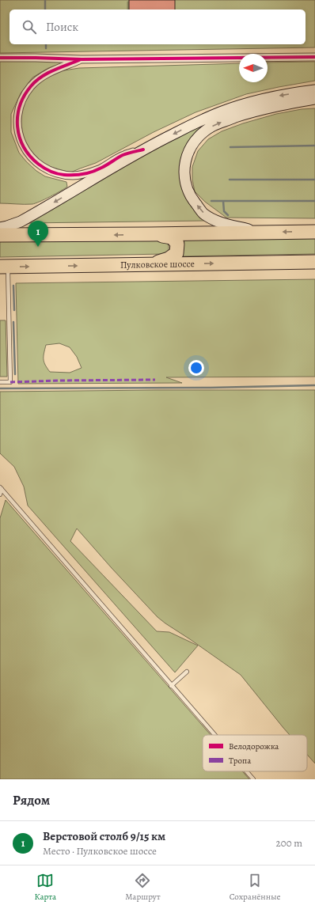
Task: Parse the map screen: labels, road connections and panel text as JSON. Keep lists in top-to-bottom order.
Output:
{
  "streets": {
    "highway": ["Пулковское шоссе"]
  },
  "legend": ["Велодорожка", "Тропа"],
  "north": "left",
  "page": {
    "search": "Поиск",
    "pins": "1",
    "heading": "Рядом",
    "list": [
      {
        "mark": "1",
        "name": "Верстовой столб 9/15 км",
        "note": "Место · Пулковское шоссе",
        "value": "200 m"
      }
    ],
    "nav": ["Карта", "Маршрут", "Сохранённые"]
  }
}
